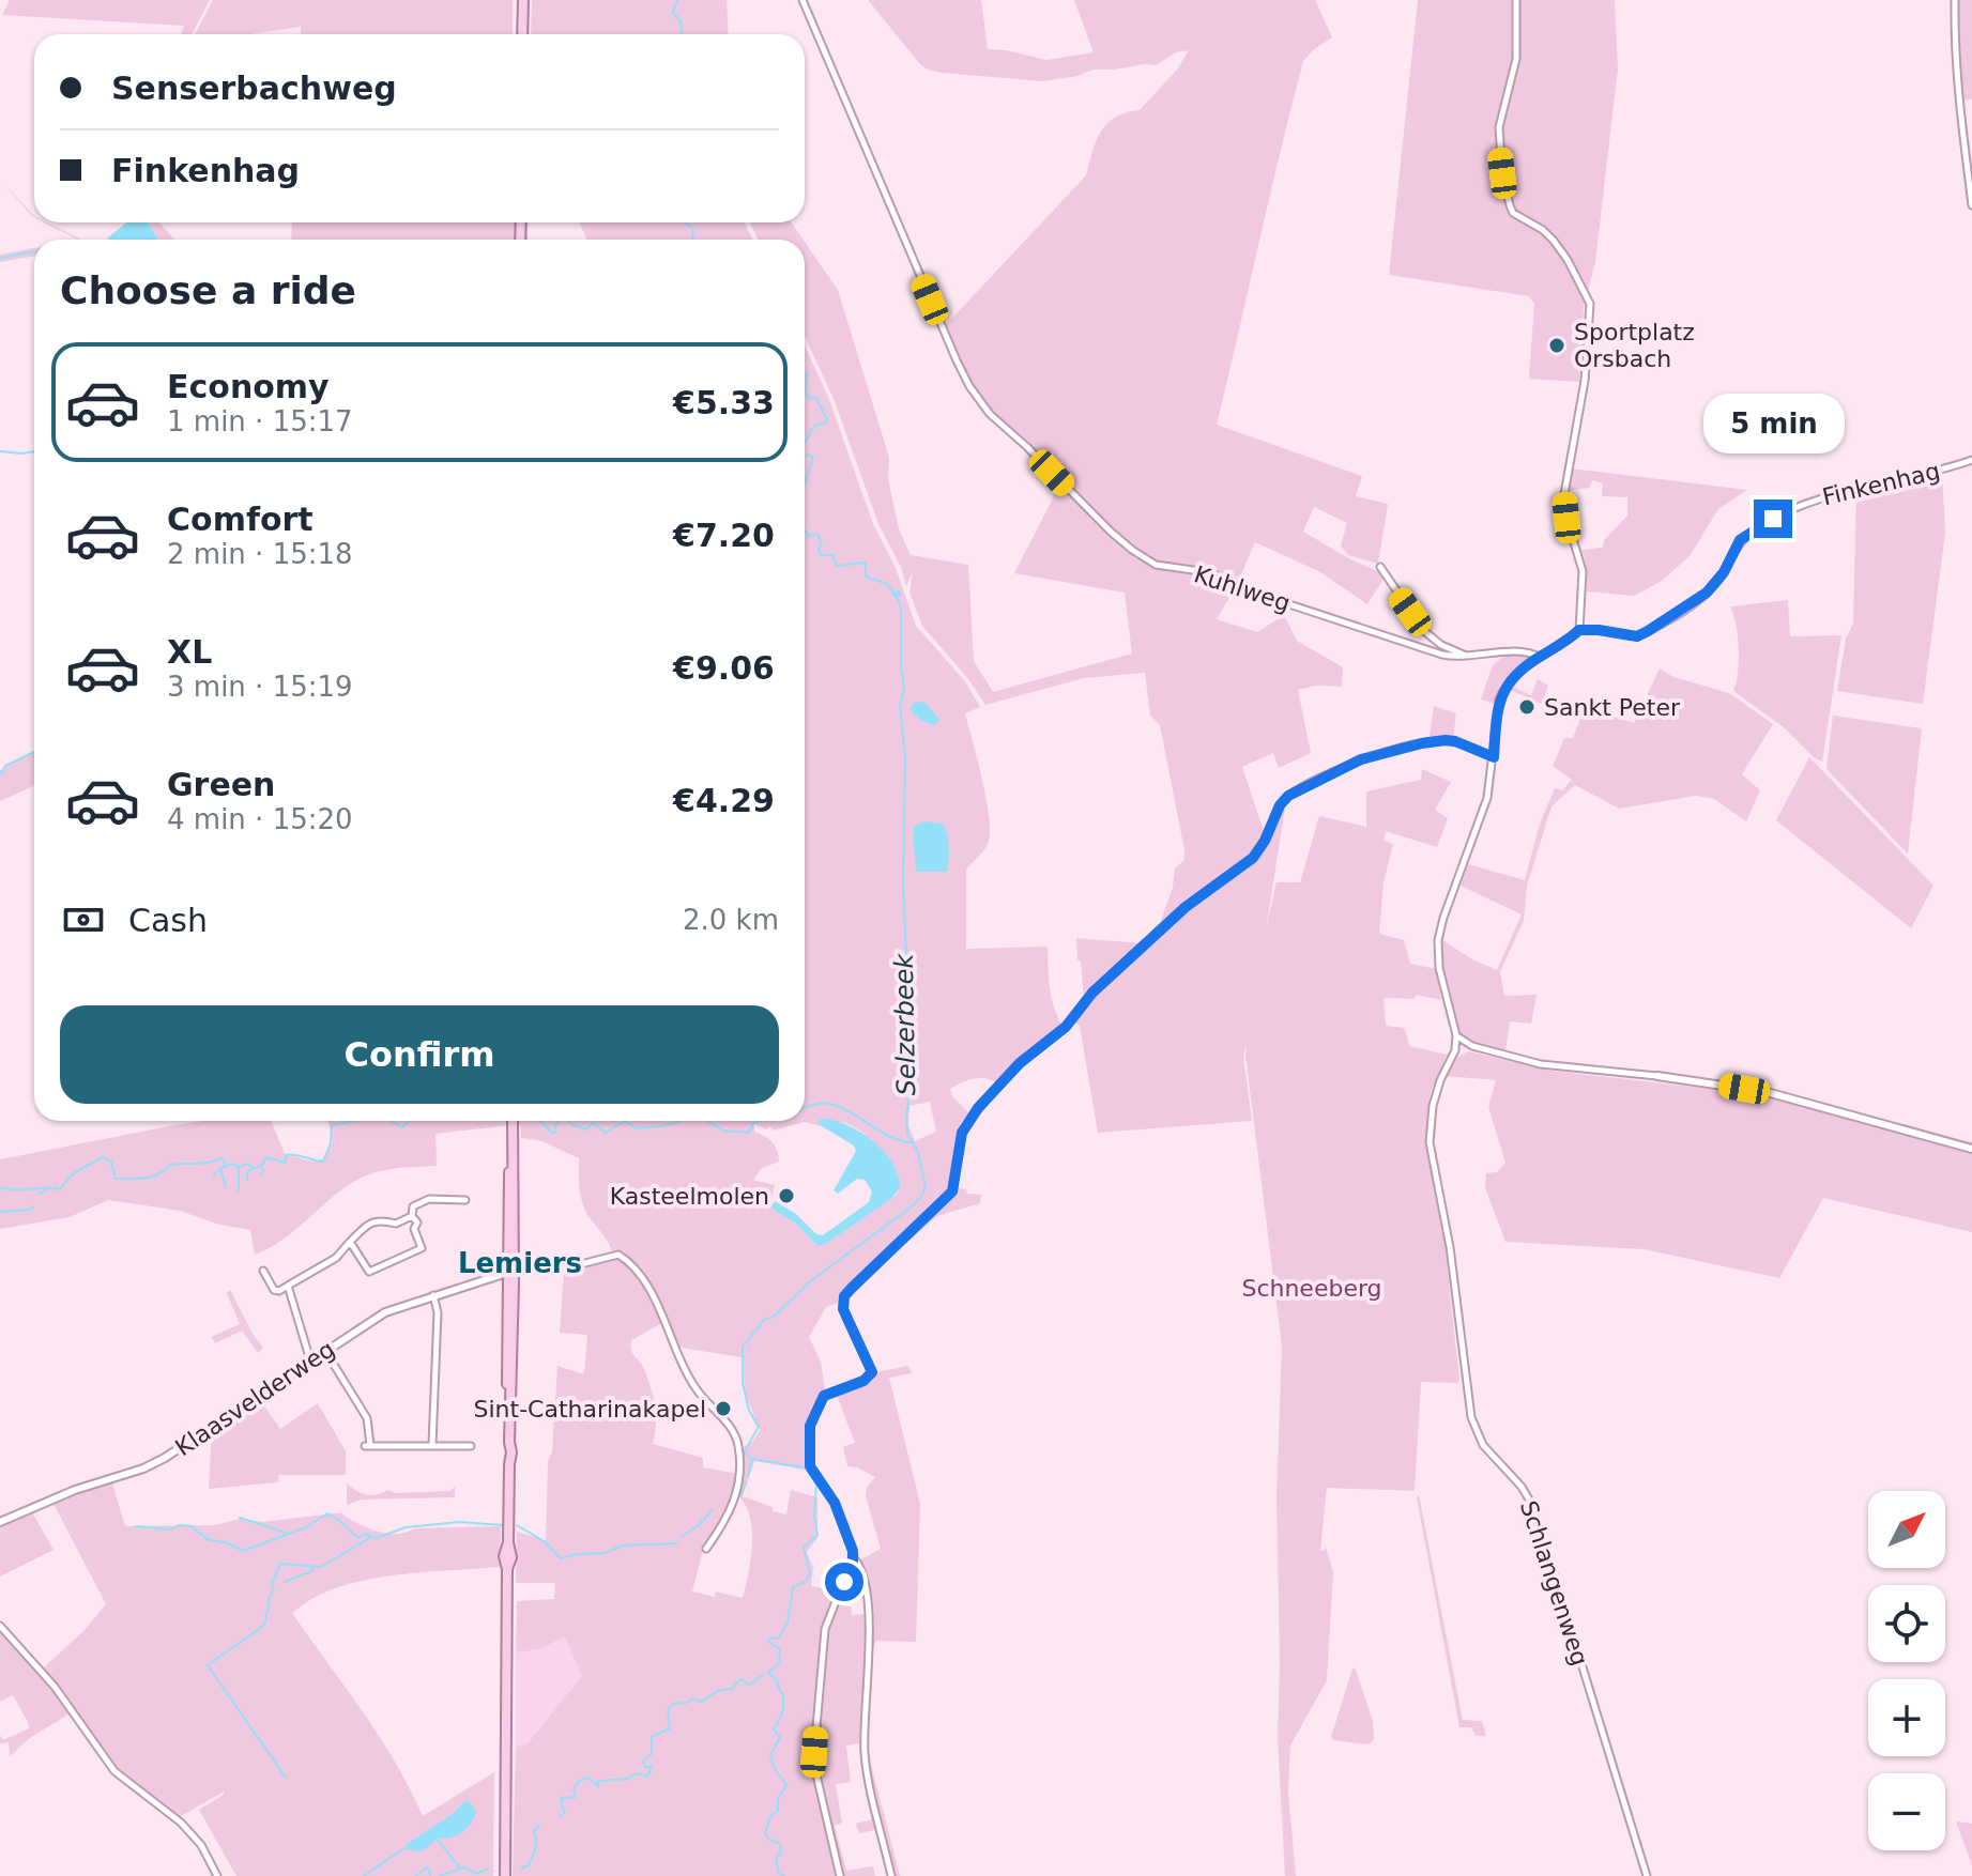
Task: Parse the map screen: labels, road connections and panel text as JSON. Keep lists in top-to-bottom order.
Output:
{
  "streets": {
    "street": [
      "Finkenhag",
      "Kuhlweg",
      "Klaasvelderweg",
      "Schlangenweg"
    ]
  },
  "districts": ["Lemiers"],
  "water": ["Selzerbeek"],
  "parks": ["Schneeberg"],
  "places": [
    "Sportplatz Orsbach",
    "Sankt Peter",
    "Kasteelmolen",
    "Sint-Catharinakapel"
  ],
  "north": "top right",
  "page": {
    "banner": ["Senserbachweg", "Finkenhag"],
    "heading": "Choose a ride",
    "list": [
      {
        "name": "Economy",
        "note": "1 min · 15:17",
        "value": "€5.33"
      },
      {
        "name": "Comfort",
        "note": "2 min · 15:18",
        "value": "€7.20"
      },
      {
        "name": "XL",
        "note": "3 min · 15:19",
        "value": "€9.06"
      },
      {
        "name": "Green",
        "note": "4 min · 15:20",
        "value": "€4.29"
      }
    ],
    "bubble": "5 min",
    "pay": ["Cash", "2.0 km"],
    "buttons": "Confirm",
    "map_buttons": ["+", "−"]
  }
}
